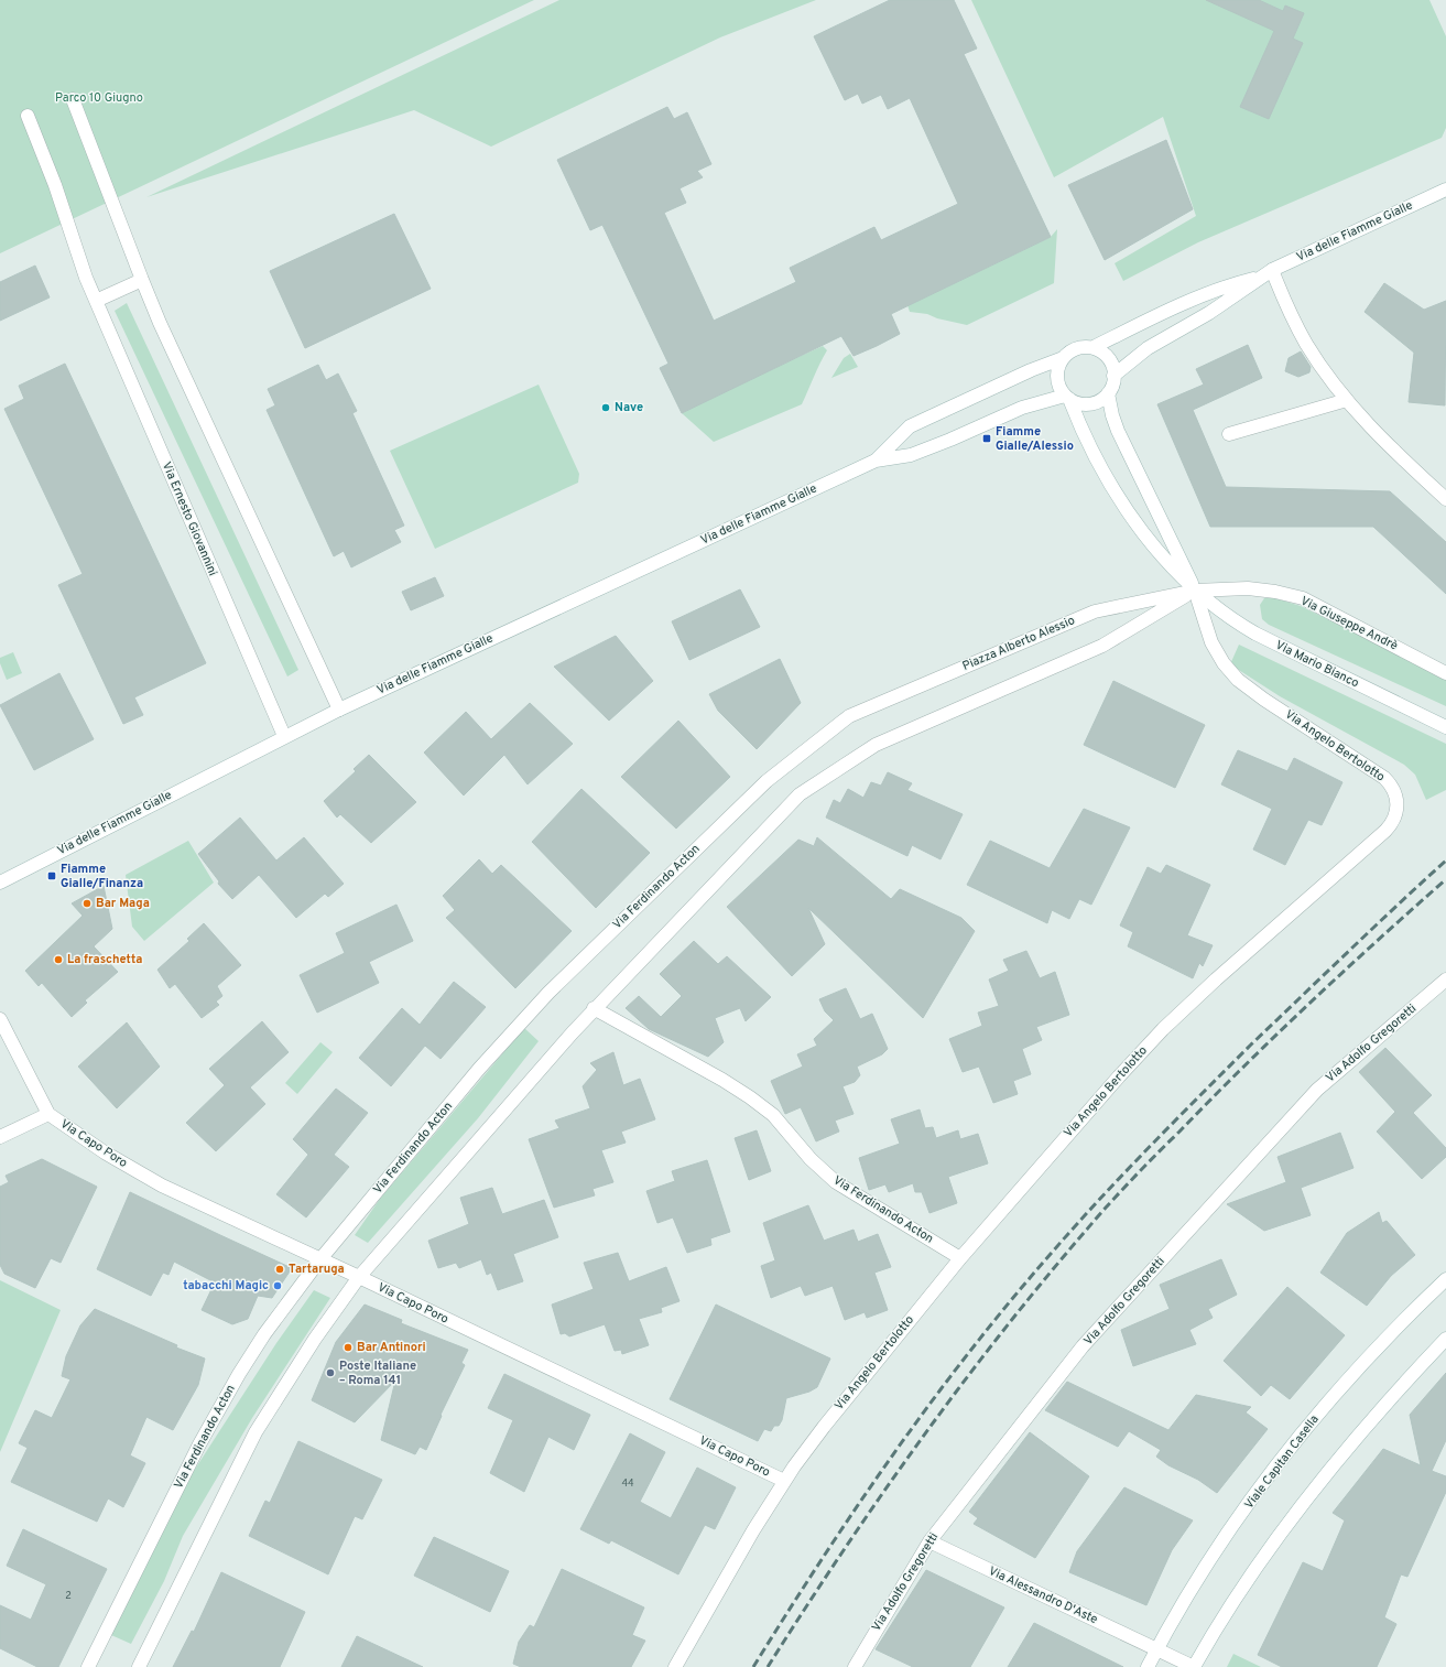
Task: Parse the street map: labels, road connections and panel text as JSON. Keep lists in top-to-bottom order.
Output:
{
  "streets": {
    "street": [
      "Via delle Fiamme Gialle",
      "Via Ernesto Giovannini",
      "Via Giuseppe Andrè",
      "Piazza Alberto Alessio",
      "Via Mario Bianco",
      "Via Angelo Bertolotto",
      "Via Ferdinando Acton",
      "Via Adolfo Gregoretti",
      "Via Capo Poro",
      "Viale Capitan Casella",
      "Via Alessandro D'Aste"
    ]
  },
  "crossings": [
    ["Via delle Fiamme Gialle", "Via Ernesto Giovannini"],
    ["Via Giuseppe Andrè", "Piazza Alberto Alessio"],
    ["Via Giuseppe Andrè", "Via Mario Bianco"],
    ["Via Giuseppe Andrè", "Via Angelo Bertolotto"],
    ["Piazza Alberto Alessio", "Via Mario Bianco"],
    ["Piazza Alberto Alessio", "Via Angelo Bertolotto"],
    ["Piazza Alberto Alessio", "Via Ferdinando Acton"],
    ["Via Mario Bianco", "Via Angelo Bertolotto"],
    ["Via Angelo Bertolotto", "Via Ferdinando Acton"],
    ["Via Angelo Bertolotto", "Via Capo Poro"],
    ["Via Ferdinando Acton", "Via Capo Poro"],
    ["Via Adolfo Gregoretti", "Via Alessandro D'Aste"],
    ["Viale Capitan Casella", "Via Alessandro D'Aste"]
  ],
  "parks": ["Parco 10 Giugno"],
  "places": {
    "other": [
      "Nave",
      "Bar Maga",
      "La fraschetta",
      "Tartaruga",
      "tabacchi Magic",
      "Bar Antinori",
      "Poste Italiane – Roma 141"
    ],
    "transit": ["Fiamme Gialle/Alessio", "Fiamme Gialle/Finanza"]
  },
  "house_numbers": ["44", "2"]
}
